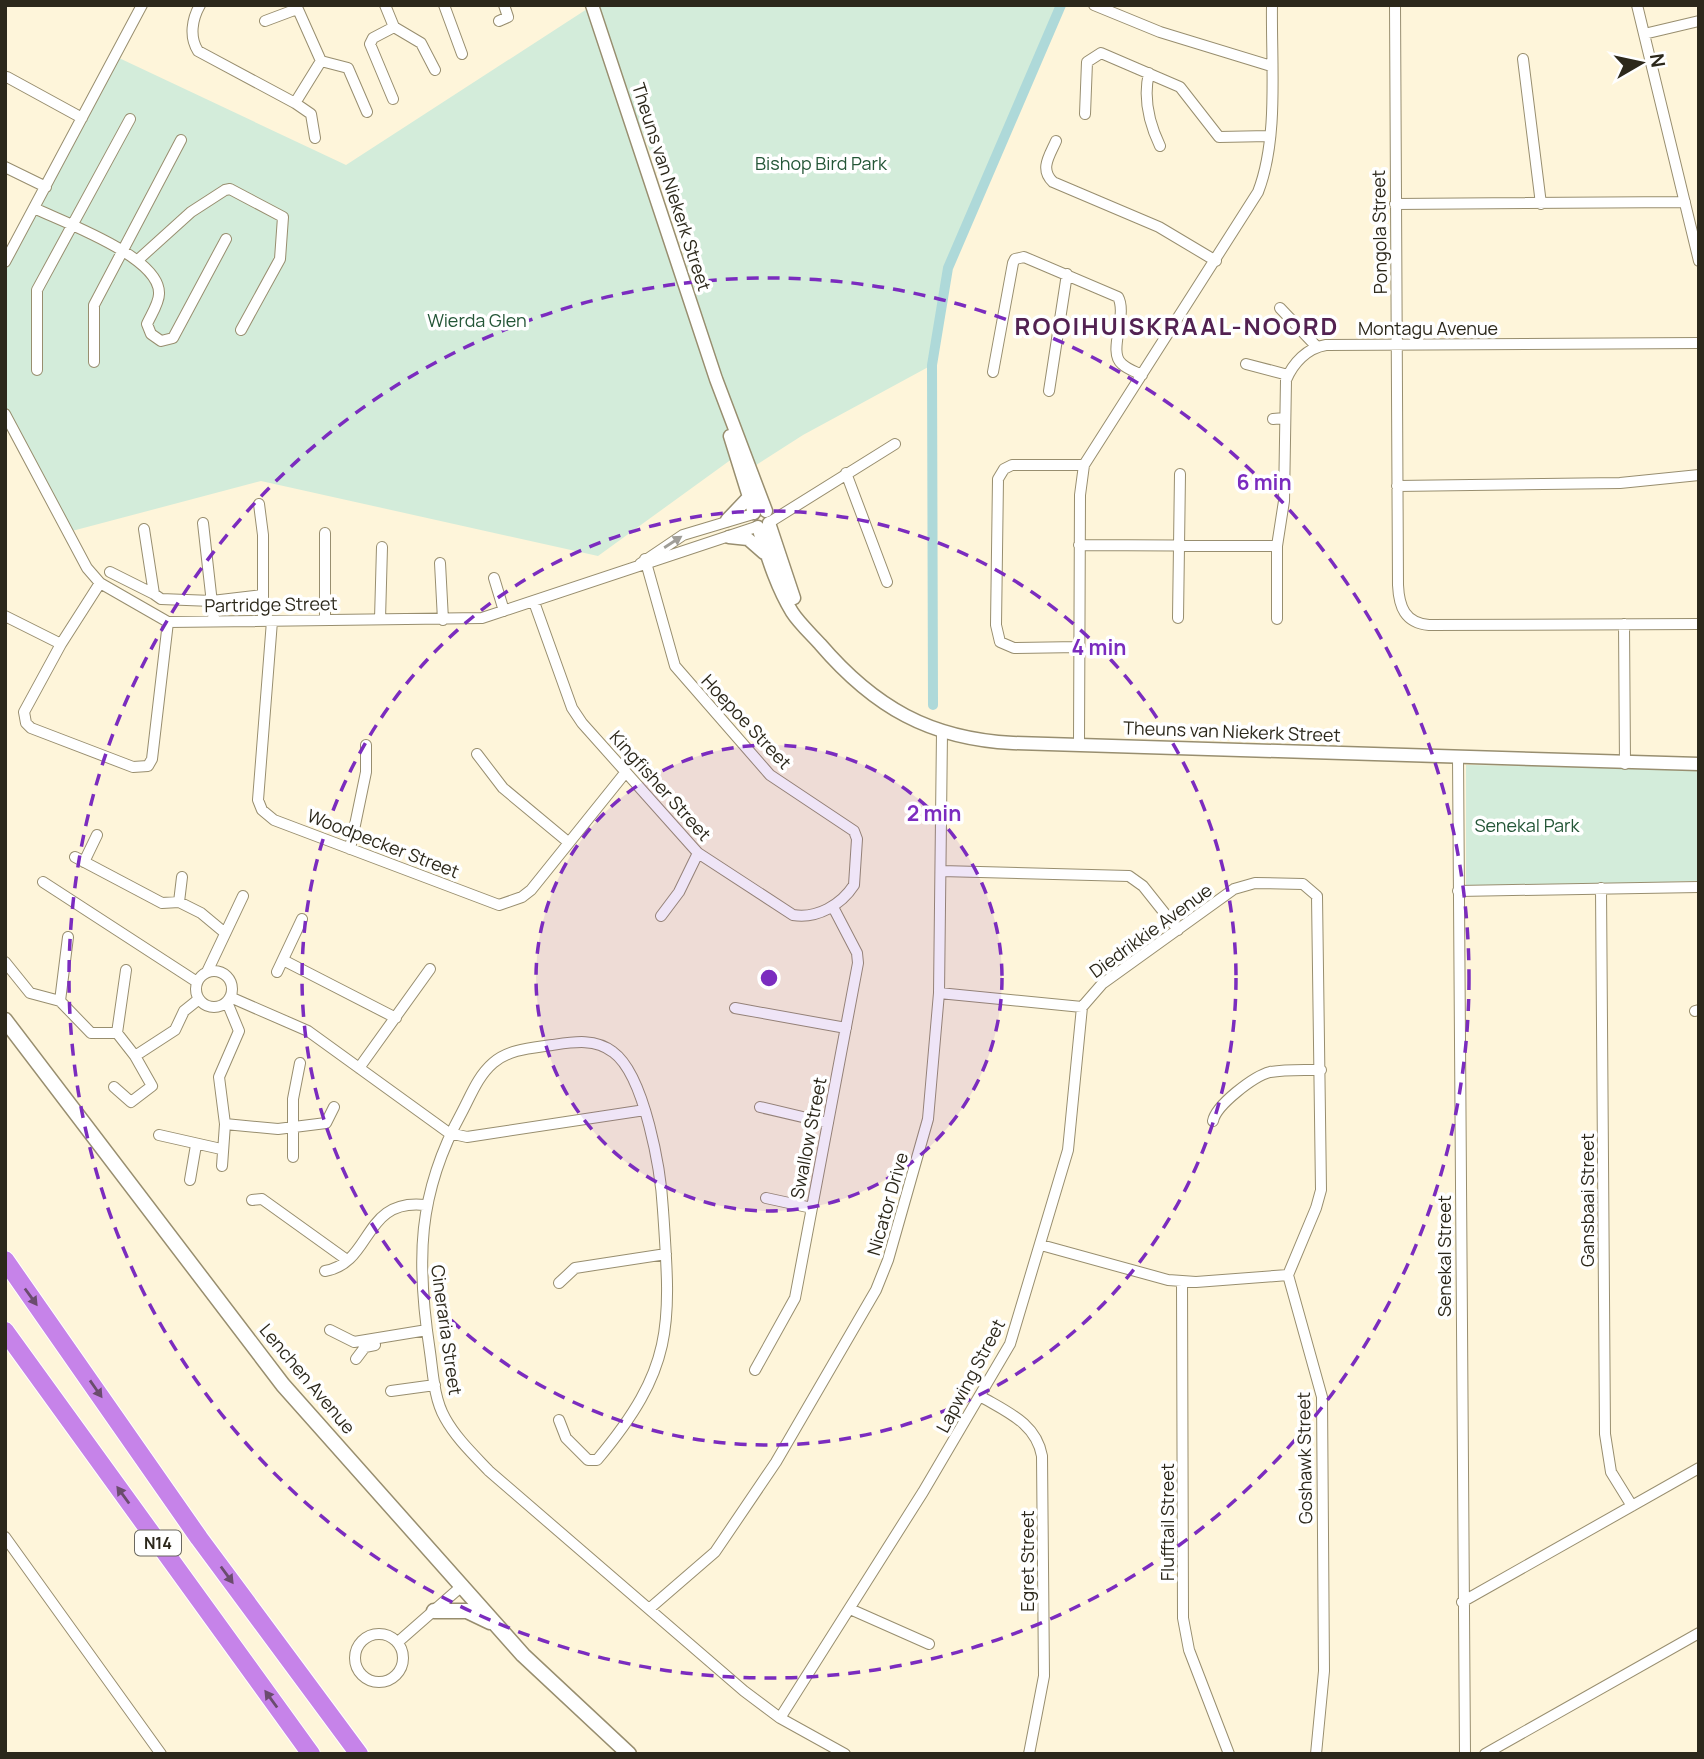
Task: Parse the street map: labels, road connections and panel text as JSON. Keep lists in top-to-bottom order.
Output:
{
  "streets": {
    "highway": ["N14"],
    "main road": ["Lenchen Avenue"],
    "street": [
      "Theuns van Niekerk Street",
      "Pongola Street",
      "Montagu Avenue",
      "Partridge Street",
      "Hoepoe Street",
      "Kingfisher Street",
      "Woodpecker Street",
      "Diedrikkie Avenue",
      "Swallow Street",
      "Gansbaai Street",
      "Nicator Drive",
      "Senekal Street",
      "Cineraria Street",
      "Lapwing Street",
      "Goshawk Street",
      "Flufftail Street",
      "Egret Street"
    ]
  },
  "crossings": [
    ["Theuns van Niekerk Street", "Partridge Street"],
    ["Theuns van Niekerk Street", "Nicator Drive"],
    ["Theuns van Niekerk Street", "Senekal Street"],
    ["Pongola Street", "Montagu Avenue"],
    ["Partridge Street", "Hoepoe Street"],
    ["Partridge Street", "Kingfisher Street"],
    ["Partridge Street", "Woodpecker Street"],
    ["Hoepoe Street", "Kingfisher Street"],
    ["Hoepoe Street", "Swallow Street"],
    ["Kingfisher Street", "Woodpecker Street"],
    ["Kingfisher Street", "Swallow Street"],
    ["Diedrikkie Avenue", "Lapwing Street"],
    ["Nicator Drive", "Cineraria Street"],
    ["Cineraria Street", "Lapwing Street"],
    ["Lapwing Street", "Egret Street"]
  ],
  "districts": ["ROOIHUISKRAAL-NOORD"],
  "parks": ["Bishop Bird Park", "Wierda Glen", "Senekal Park"],
  "north": "right",
  "rings": ["6 min", "4 min", "2 min"]
}
